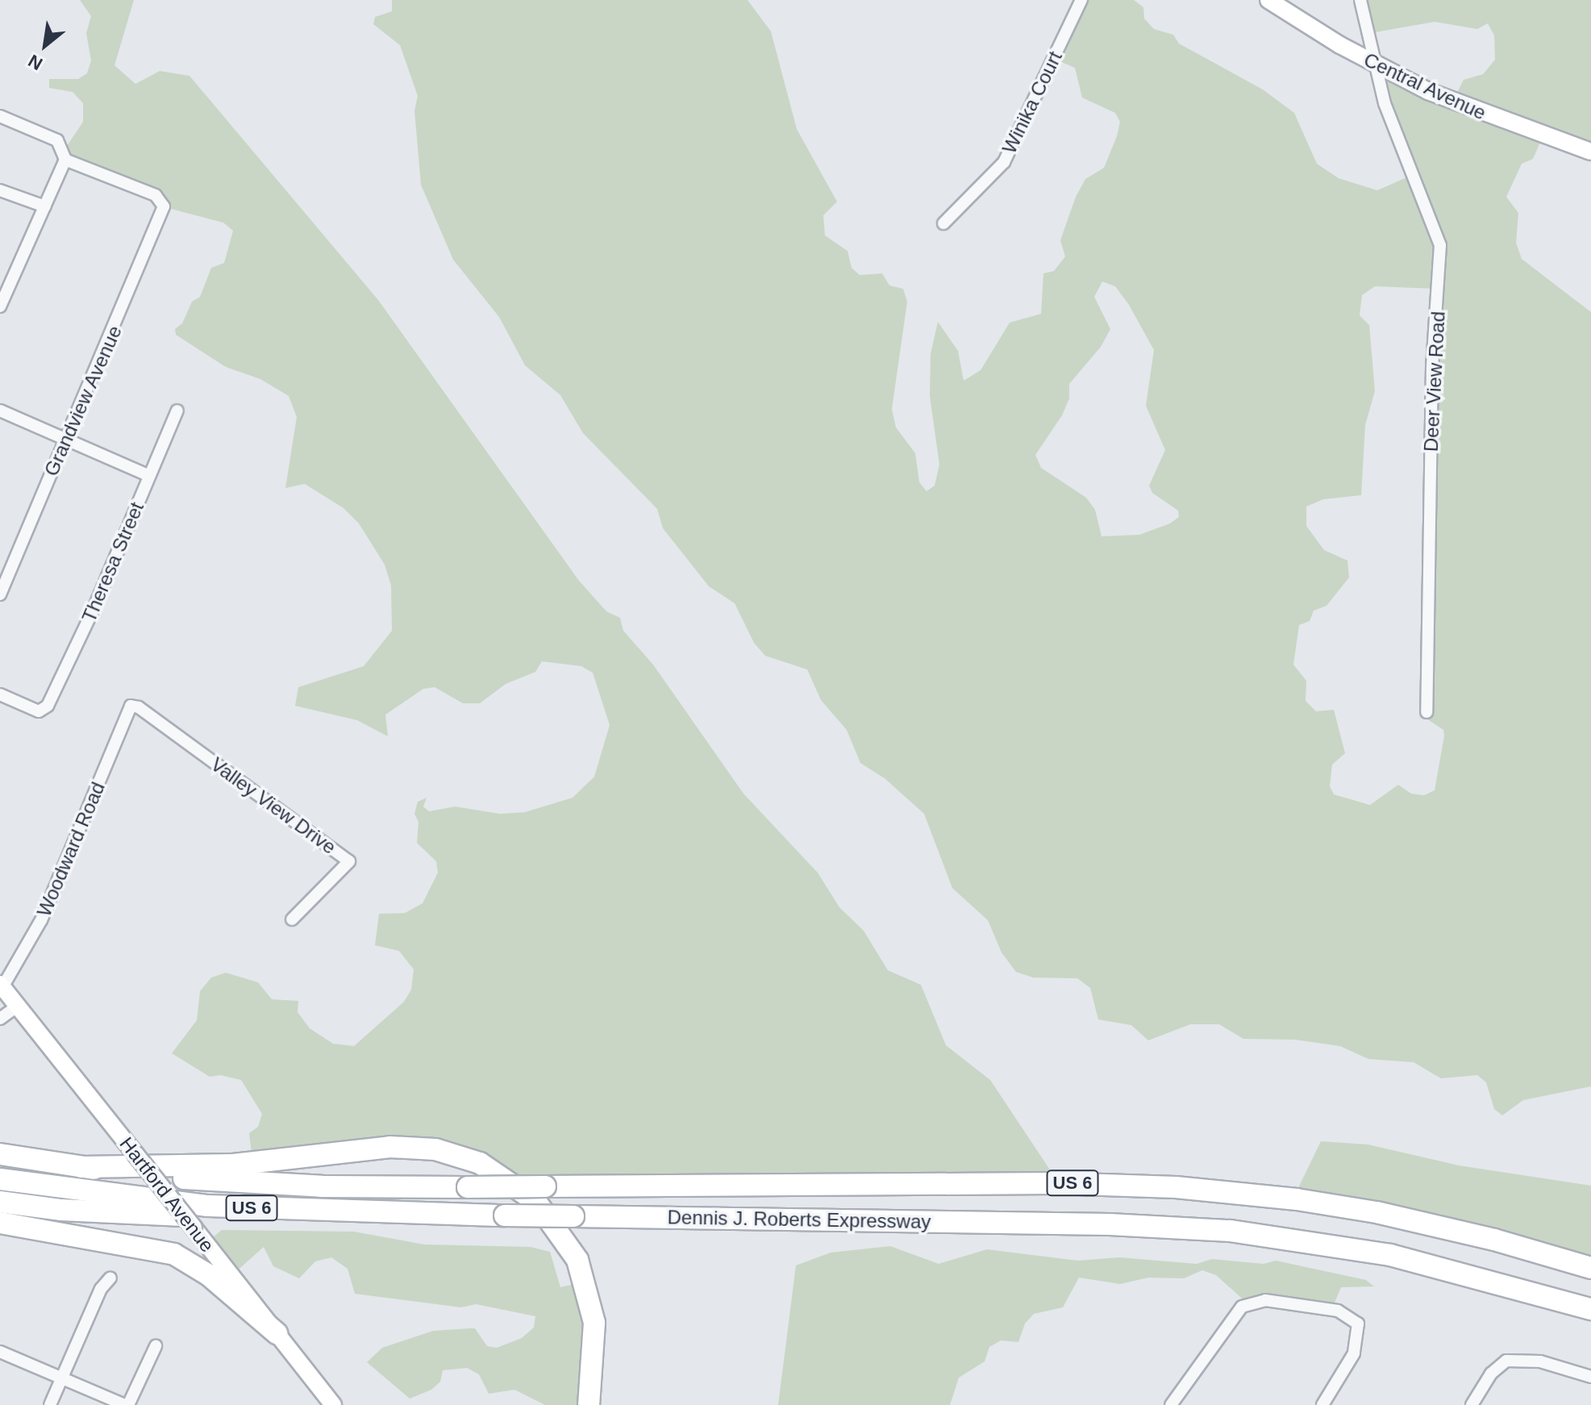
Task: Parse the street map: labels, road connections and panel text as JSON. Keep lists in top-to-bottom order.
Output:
{
  "streets": {
    "highway": ["US 6", "Dennis J. Roberts Expressway"],
    "main road": ["Central Avenue", "Hartford Avenue"],
    "street": [
      "Winika Court",
      "Deer View Road",
      "Grandview Avenue",
      "Theresa Street",
      "Valley View Drive",
      "Woodward Road"
    ]
  },
  "crossings": [
    ["Central Avenue", "Deer View Road"],
    ["Valley View Drive", "Woodward Road"],
    ["Woodward Road", "Hartford Avenue"]
  ],
  "north": "bottom left"
}
